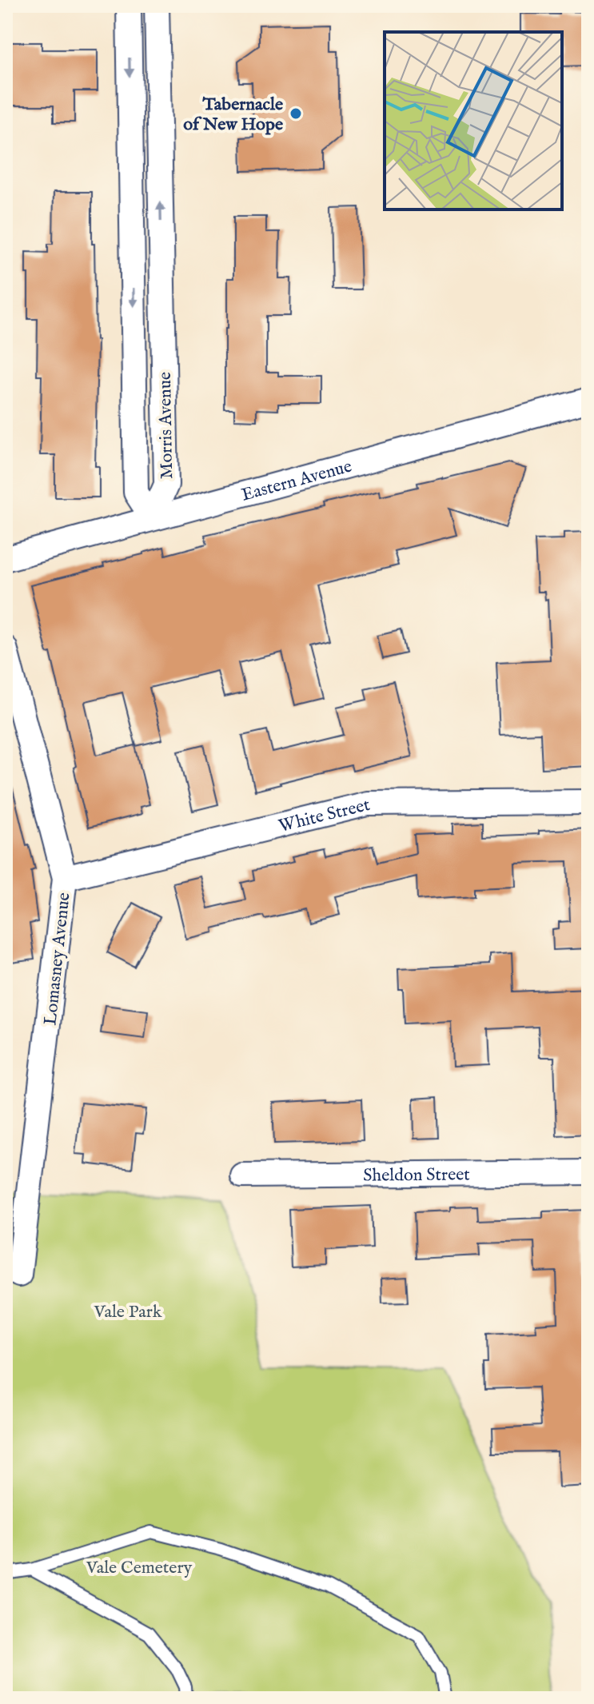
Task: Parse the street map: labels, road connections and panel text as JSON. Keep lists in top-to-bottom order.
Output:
{
  "streets": {
    "street": [
      "Morris Avenue",
      "Eastern Avenue",
      "White Street",
      "Lomasney Avenue",
      "Sheldon Street"
    ]
  },
  "crossings": [
    ["Morris Avenue", "Eastern Avenue"],
    ["White Street", "Lomasney Avenue"]
  ],
  "parks": ["Vale Park", "Vale Cemetery"],
  "places": ["Tabernacle of New Hope"]
}
